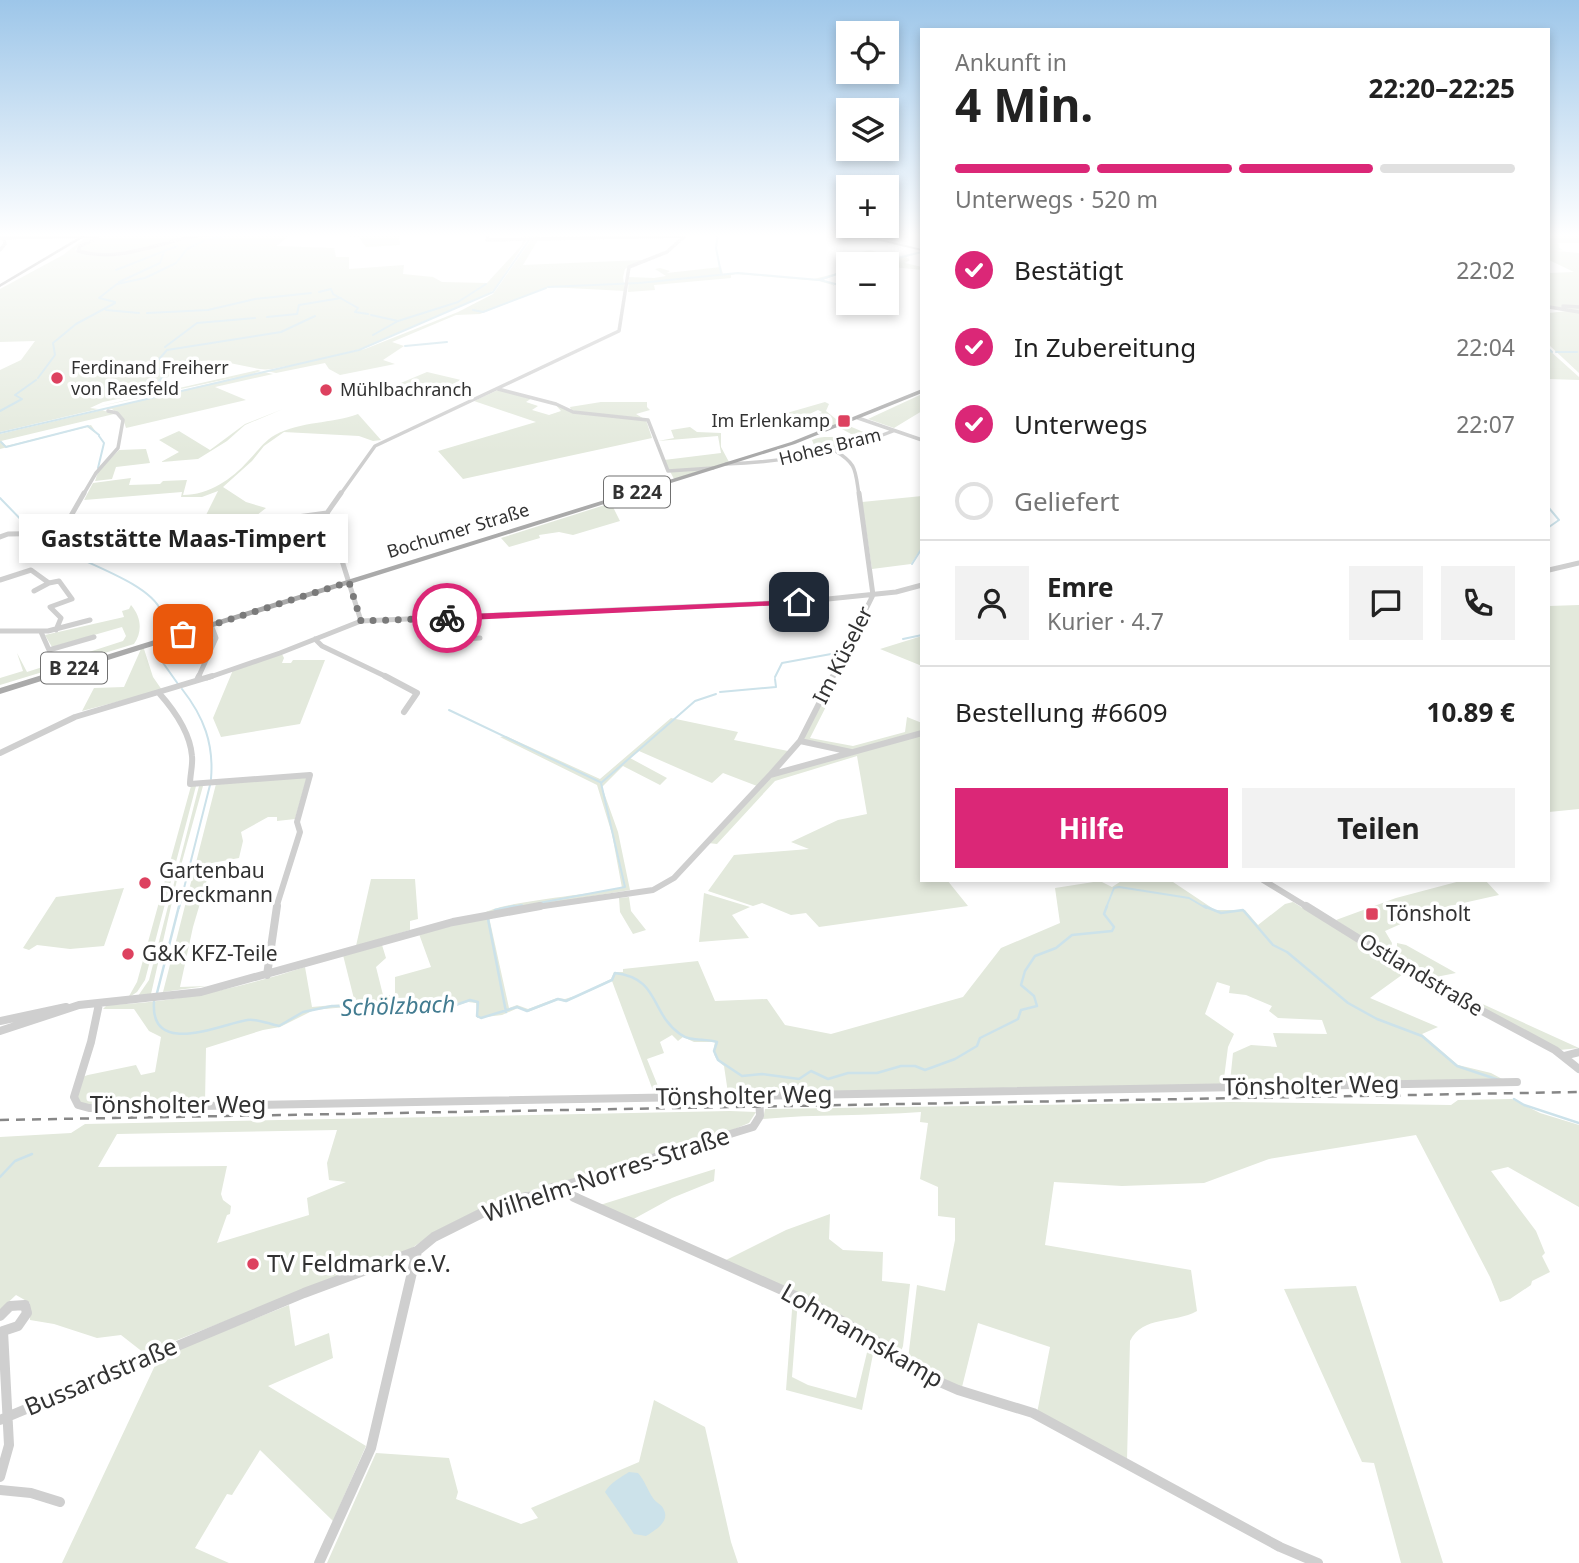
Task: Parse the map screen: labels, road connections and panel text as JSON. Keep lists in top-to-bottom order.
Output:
{
  "streets": {
    "main road": ["B 224", "Bochumer Straße"],
    "street": [
      "Hohes Bram",
      "Im Küseler",
      "Ostlandstraße",
      "Tönsholter Weg",
      "Wilhelm-Norres-Straße",
      "Lohmannskamp",
      "Bussardstraße"
    ]
  },
  "crossings": [
    ["Hohes Bram", "Bochumer Straße"],
    ["Hohes Bram", "Im Küseler"],
    ["Im Küseler", "Tönsholter Weg"],
    ["Tönsholter Weg", "Wilhelm-Norres-Straße"],
    ["Wilhelm-Norres-Straße", "Lohmannskamp"],
    ["Wilhelm-Norres-Straße", "Bussardstraße"]
  ],
  "water": ["Schölzbach"],
  "places": {
    "other": [
      "Ferdinand Freiherr von Raesfeld",
      "Mühlbachranch",
      "Gaststätte Maas-Timpert",
      "Gartenbau Dreckmann",
      "G&K KFZ-Teile",
      "TV Feldmark e.V."
    ],
    "transit": ["Im Erlenkamp", "Tönsholt"]
  },
  "page": {
    "map_buttons": ["+", "−"],
    "heading": ["4 Min.", "Ankunft in", "22:20–22:25"],
    "panel": [
      "Emre",
      "Kurier · 4.7",
      "Bestellung #6609",
      "10.89 €"
    ],
    "bar": "Unterwegs · 520 m",
    "list": [
      ["Bestätigt", "22:02"],
      ["In Zubereitung", "22:04"],
      ["Unterwegs", "22:07"],
      "Geliefert"
    ],
    "bubble": "Gaststätte Maas-Timpert",
    "buttons": ["Hilfe", "Teilen"]
  }
}
